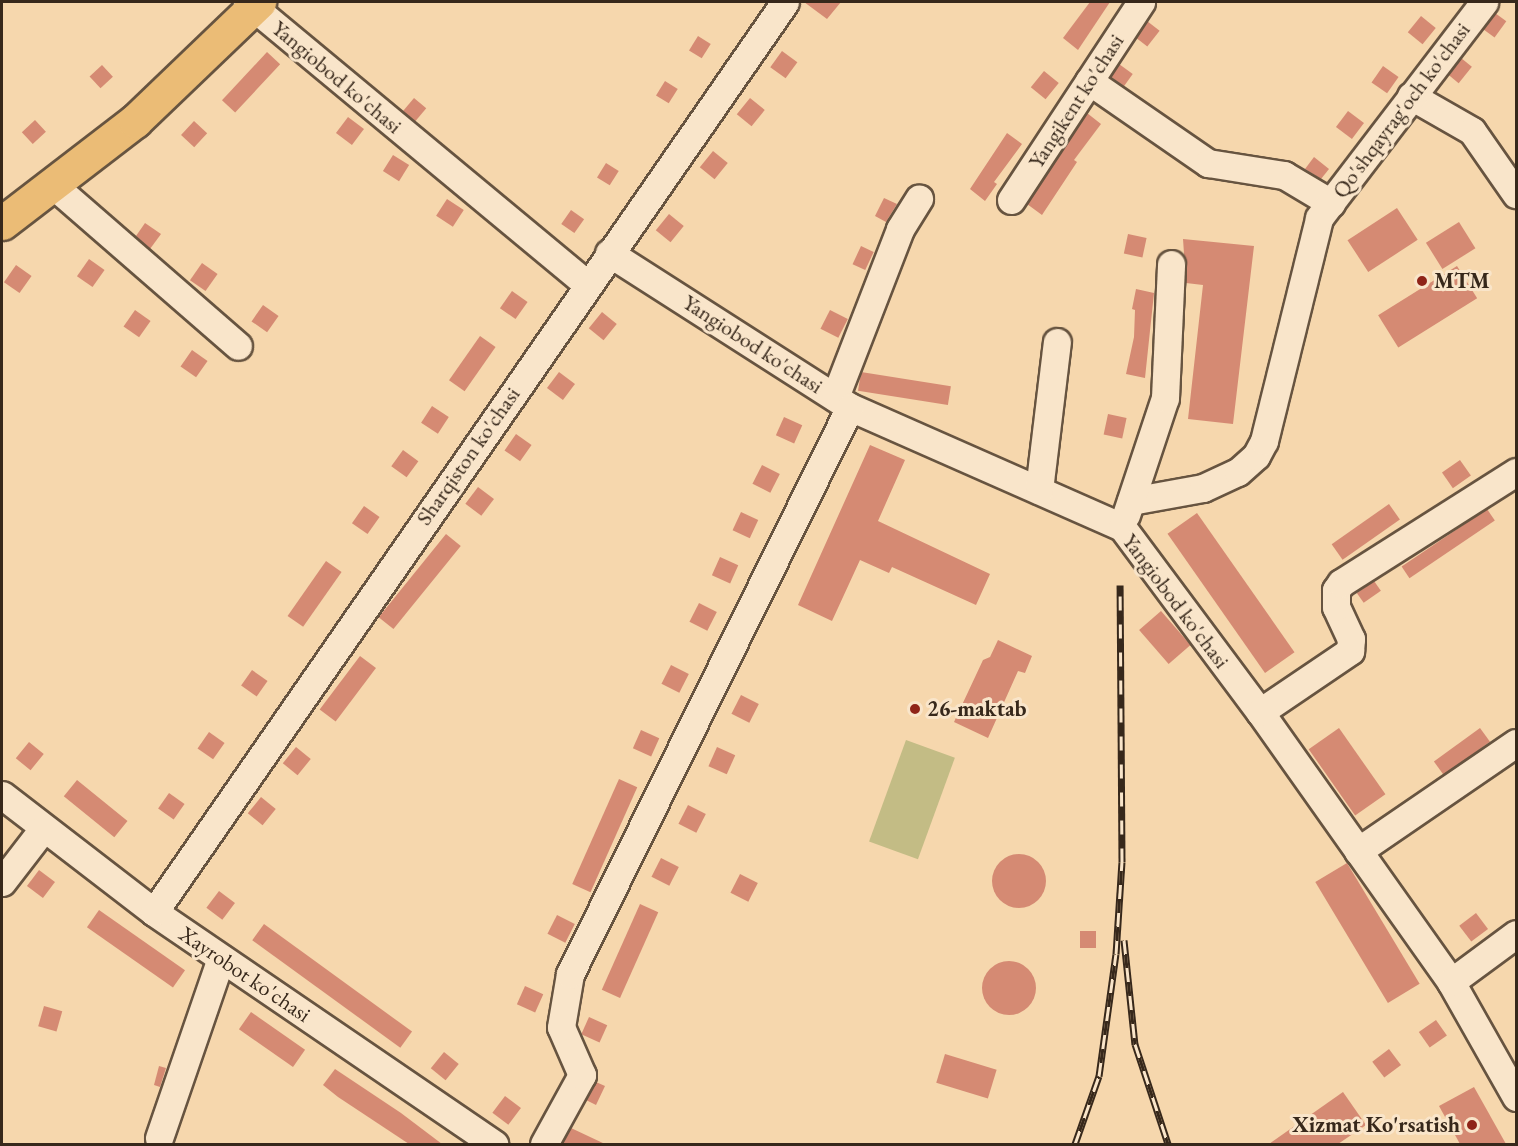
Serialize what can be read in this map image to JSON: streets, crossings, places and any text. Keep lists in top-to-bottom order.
{
  "streets": {
    "street": [
      "Yangiobod ko'chasi",
      "Yangikent ko'chasi",
      "Qo'shqayrag'och ko'chasi",
      "Sharqiston ko'chasi",
      "Xayrobot ko'chasi"
    ]
  },
  "crossings": [
    ["Yangiobod ko'chasi", "Sharqiston ko'chasi"],
    ["Sharqiston ko'chasi", "Xayrobot ko'chasi"]
  ],
  "places": ["MTM", "26-maktab", "Xizmat Ko'rsatish"]
}
